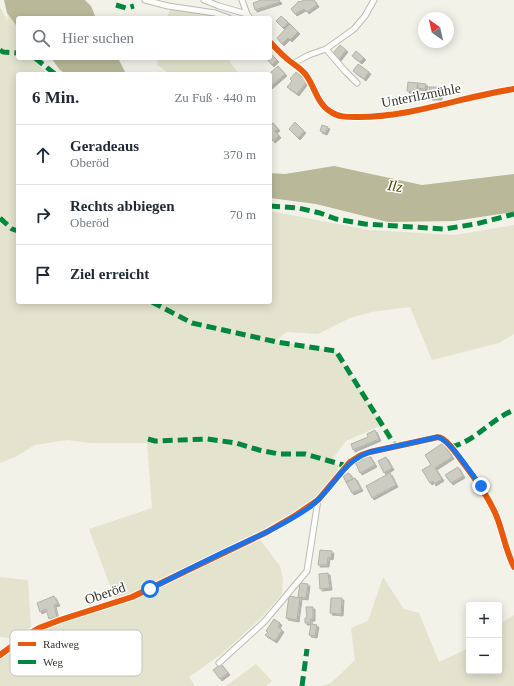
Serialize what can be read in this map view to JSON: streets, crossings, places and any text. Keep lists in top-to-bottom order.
{
  "streets": {
    "street": ["Unterilzmühle", "Oberöd"]
  },
  "water": ["Ilz"],
  "legend": ["Radweg", "Weg"],
  "north": "top left",
  "page": {
    "search": "Hier suchen",
    "heading": ["6 Min.", "Zu Fuß · 440 m"],
    "list": [
      ["Geradeaus", "Oberöd", "370 m"],
      ["Rechts abbiegen", "Oberöd", "70 m"],
      "Ziel erreicht"
    ],
    "map_buttons": ["+", "−"]
  }
}
